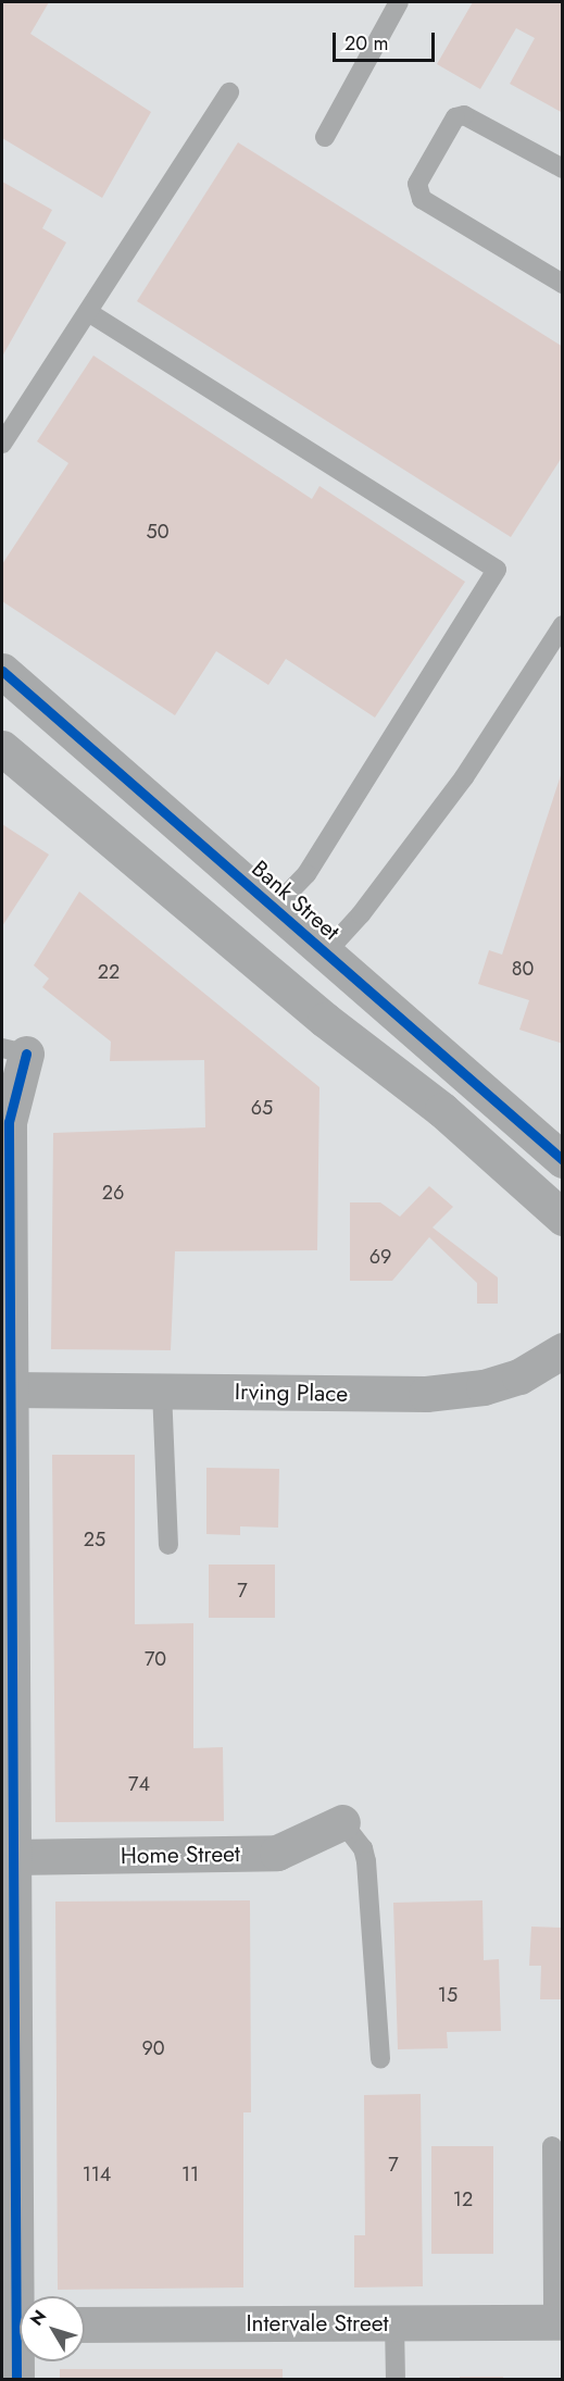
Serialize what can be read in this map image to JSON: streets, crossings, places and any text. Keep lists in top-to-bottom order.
{
  "streets": {
    "street": [
      "Bank Street",
      "Irving Place",
      "Home Street",
      "Intervale Street"
    ]
  },
  "house_numbers": [
    "50",
    "80",
    "22",
    "65",
    "26",
    "69",
    "25",
    "7",
    "70",
    "74",
    "15",
    "90",
    "7",
    "114",
    "11",
    "12"
  ],
  "scale_bar": "20 m",
  "north": "top left"
}
